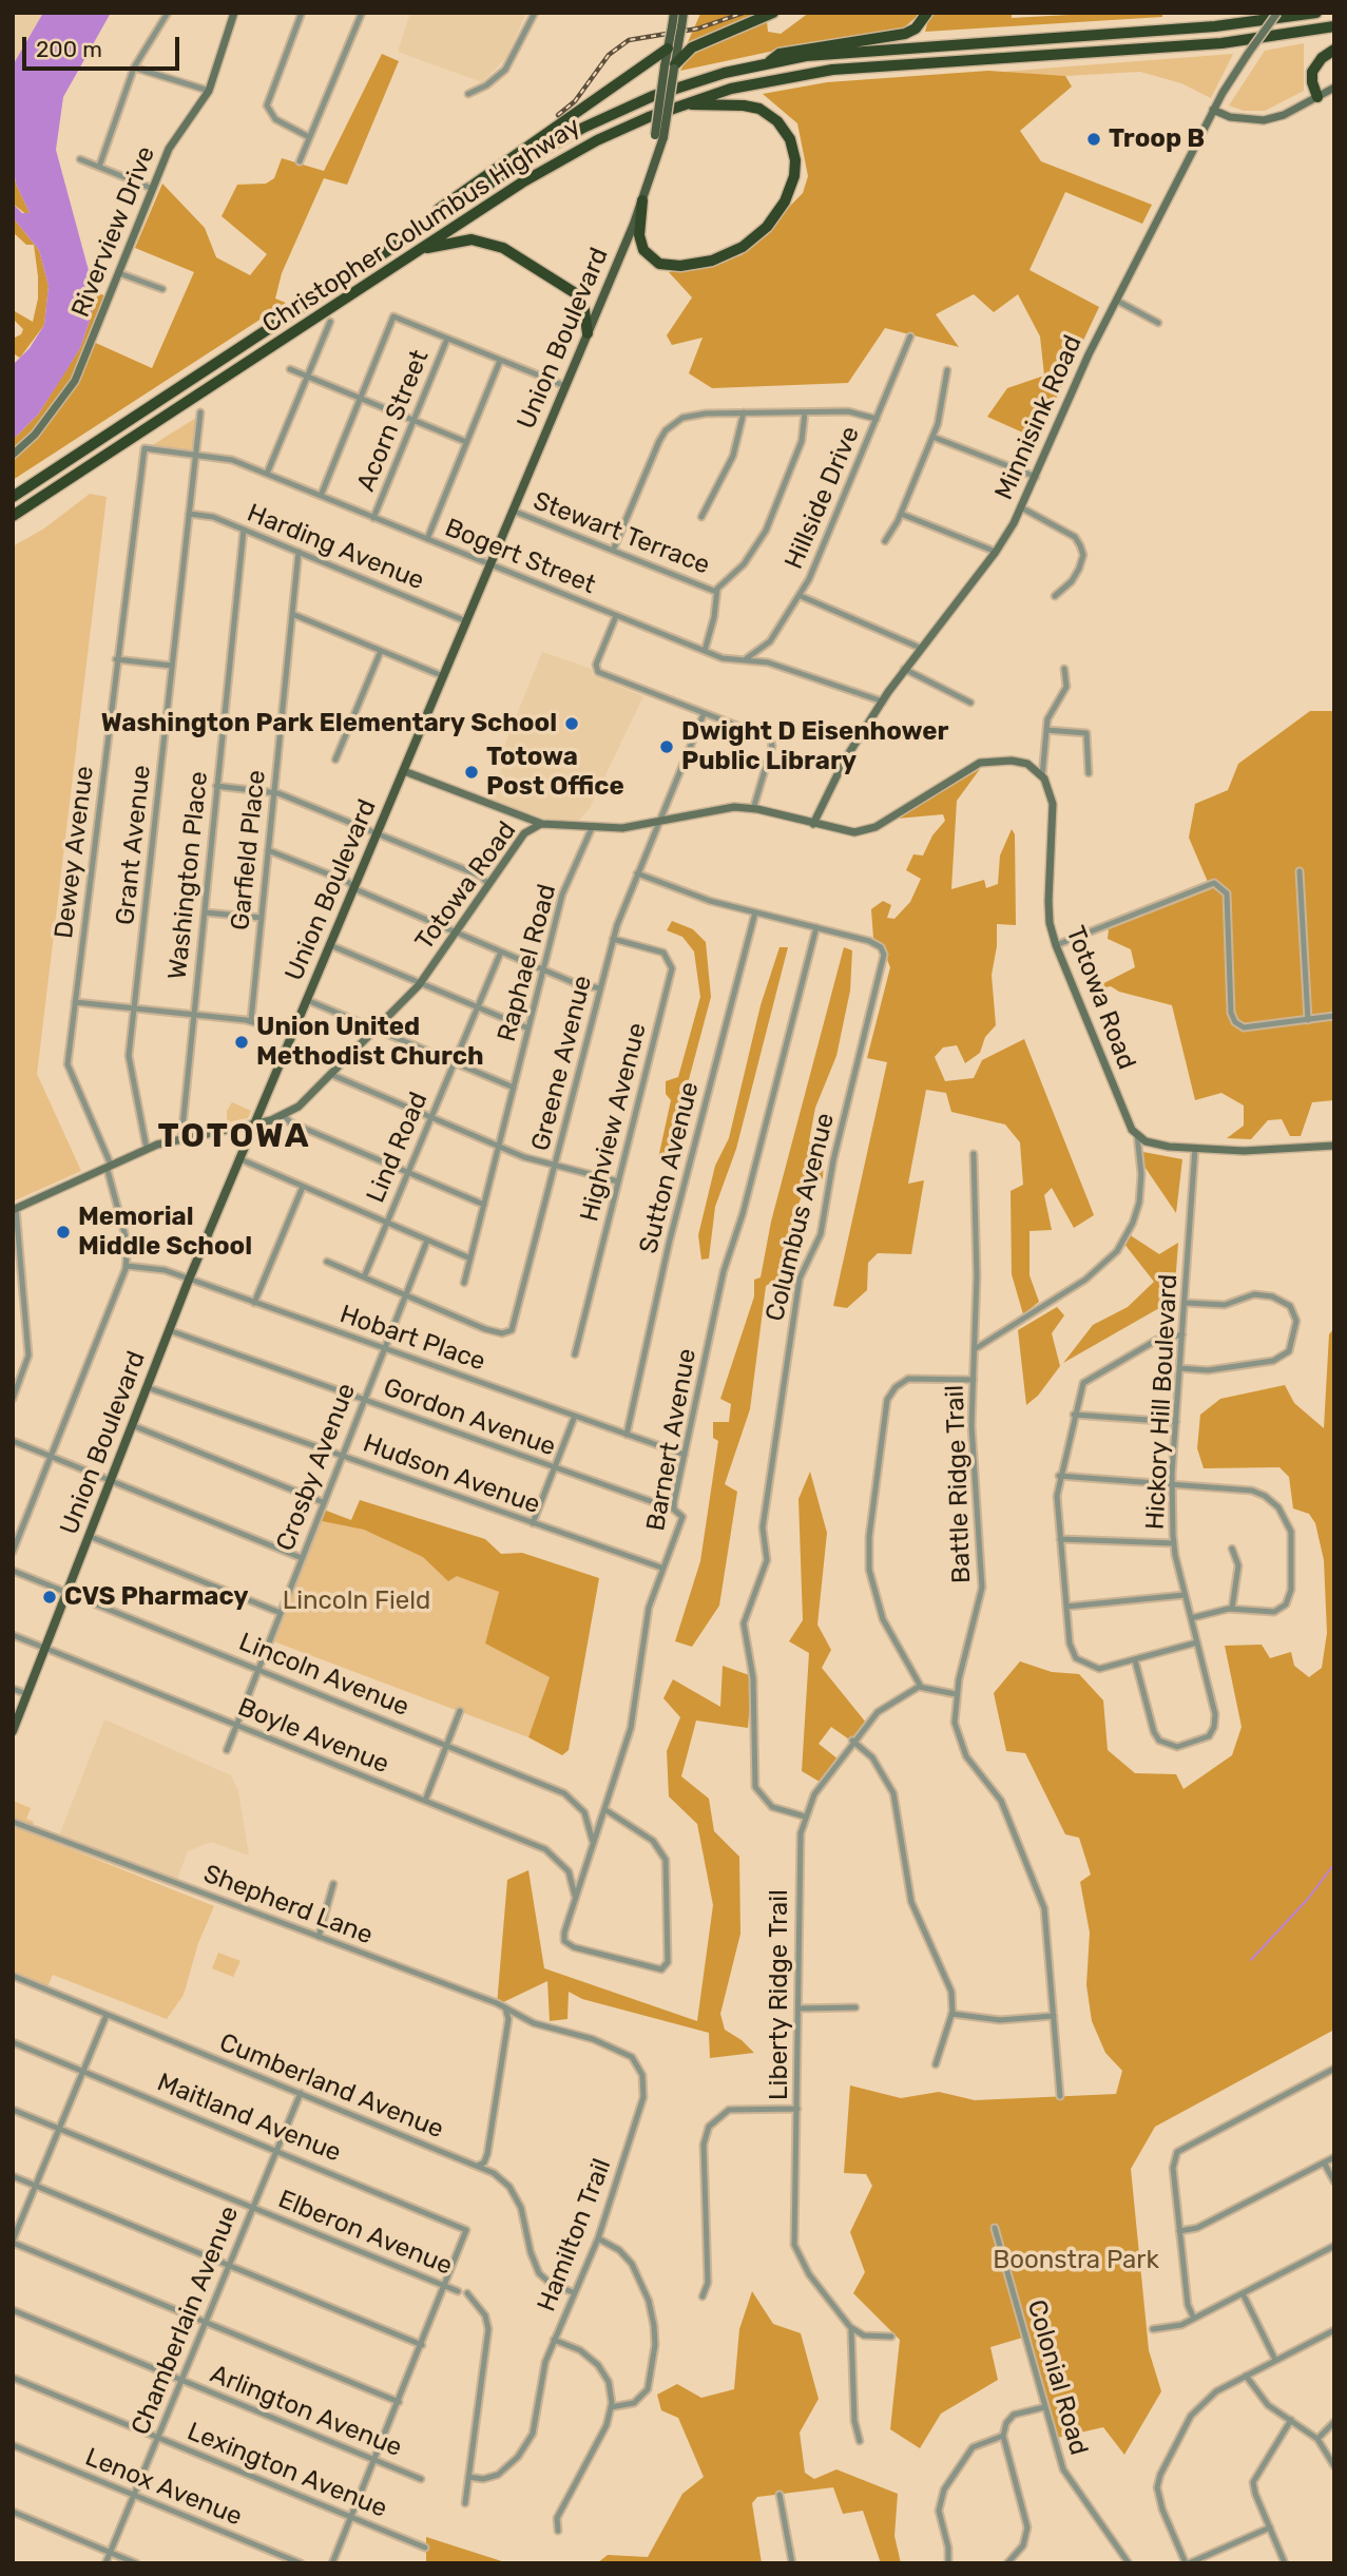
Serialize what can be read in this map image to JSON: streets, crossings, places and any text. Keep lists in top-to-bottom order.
{
  "streets": {
    "highway": ["Christopher Columbus Highway"],
    "main road": [
      "Riverview Drive",
      "Union Boulevard",
      "Minnisink Road",
      "Totowa Road"
    ],
    "street": [
      "Acorn Street",
      "Hillside Drive",
      "Stewart Terrace",
      "Harding Avenue",
      "Bogert Street",
      "Grant Avenue",
      "Garfield Place",
      "Dewey Avenue",
      "Washington Place",
      "Raphael Road",
      "Greene Avenue",
      "Highview Avenue",
      "Lind Road",
      "Sutton Avenue",
      "Columbus Avenue",
      "Hobart Place",
      "Hickory Hill Boulevard",
      "Gordon Avenue",
      "Barnert Avenue",
      "Crosby Avenue",
      "Hudson Avenue",
      "Battle Ridge Trail",
      "Lincoln Avenue",
      "Boyle Avenue",
      "Shepherd Lane",
      "Liberty Ridge Trail",
      "Cumberland Avenue",
      "Maitland Avenue",
      "Elberon Avenue",
      "Hamilton Trail",
      "Chamberlain Avenue",
      "Colonial Road",
      "Arlington Avenue",
      "Lexington Avenue",
      "Lenox Avenue"
    ]
  },
  "crossings": [
    ["Union Boulevard", "Stewart Terrace"],
    ["Union Boulevard", "Harding Avenue"],
    ["Union Boulevard", "Bogert Street"],
    ["Union Boulevard", "Totowa Road"],
    ["Union Boulevard", "Hobart Place"],
    ["Union Boulevard", "Gordon Avenue"],
    ["Union Boulevard", "Hudson Avenue"],
    ["Union Boulevard", "Lincoln Avenue"],
    ["Union Boulevard", "Boyle Avenue"],
    ["Minnisink Road", "Bogert Street"],
    ["Minnisink Road", "Totowa Road"],
    ["Acorn Street", "Bogert Street"],
    ["Hillside Drive", "Bogert Street"],
    ["Harding Avenue", "Grant Avenue"],
    ["Harding Avenue", "Garfield Place"],
    ["Harding Avenue", "Washington Place"],
    ["Bogert Street", "Grant Avenue"],
    ["Bogert Street", "Dewey Avenue"],
    ["Grant Avenue", "Totowa Road"],
    ["Dewey Avenue", "Totowa Road"],
    ["Dewey Avenue", "Hobart Place"],
    ["Washington Place", "Totowa Road"],
    ["Totowa Road", "Raphael Road"],
    ["Totowa Road", "Greene Avenue"],
    ["Greene Avenue", "Highview Avenue"],
    ["Greene Avenue", "Crosby Avenue"],
    ["Sutton Avenue", "Hobart Place"],
    ["Columbus Avenue", "Barnert Avenue"],
    ["Columbus Avenue", "Liberty Ridge Trail"],
    ["Hobart Place", "Barnert Avenue"],
    ["Hobart Place", "Crosby Avenue"],
    ["Gordon Avenue", "Barnert Avenue"],
    ["Gordon Avenue", "Crosby Avenue"],
    ["Barnert Avenue", "Hudson Avenue"],
    ["Barnert Avenue", "Lincoln Avenue"],
    ["Barnert Avenue", "Boyle Avenue"],
    ["Crosby Avenue", "Hudson Avenue"],
    ["Crosby Avenue", "Lincoln Avenue"],
    ["Crosby Avenue", "Boyle Avenue"],
    ["Shepherd Lane", "Hamilton Trail"],
    ["Cumberland Avenue", "Hamilton Trail"],
    ["Cumberland Avenue", "Chamberlain Avenue"],
    ["Maitland Avenue", "Elberon Avenue"],
    ["Maitland Avenue", "Chamberlain Avenue"],
    ["Elberon Avenue", "Chamberlain Avenue"],
    ["Chamberlain Avenue", "Arlington Avenue"],
    ["Chamberlain Avenue", "Lexington Avenue"],
    ["Chamberlain Avenue", "Lenox Avenue"]
  ],
  "districts": ["TOTOWA"],
  "parks": ["Lincoln Field", "Boonstra Park"],
  "places": [
    "Troop B",
    "Washington Park Elementary School",
    "Dwight D Eisenhower Public Library",
    "Totowa Post Office",
    "Union United Methodist Church",
    "Memorial Middle School",
    "CVS Pharmacy"
  ],
  "scale_bar": "200 m"
}
